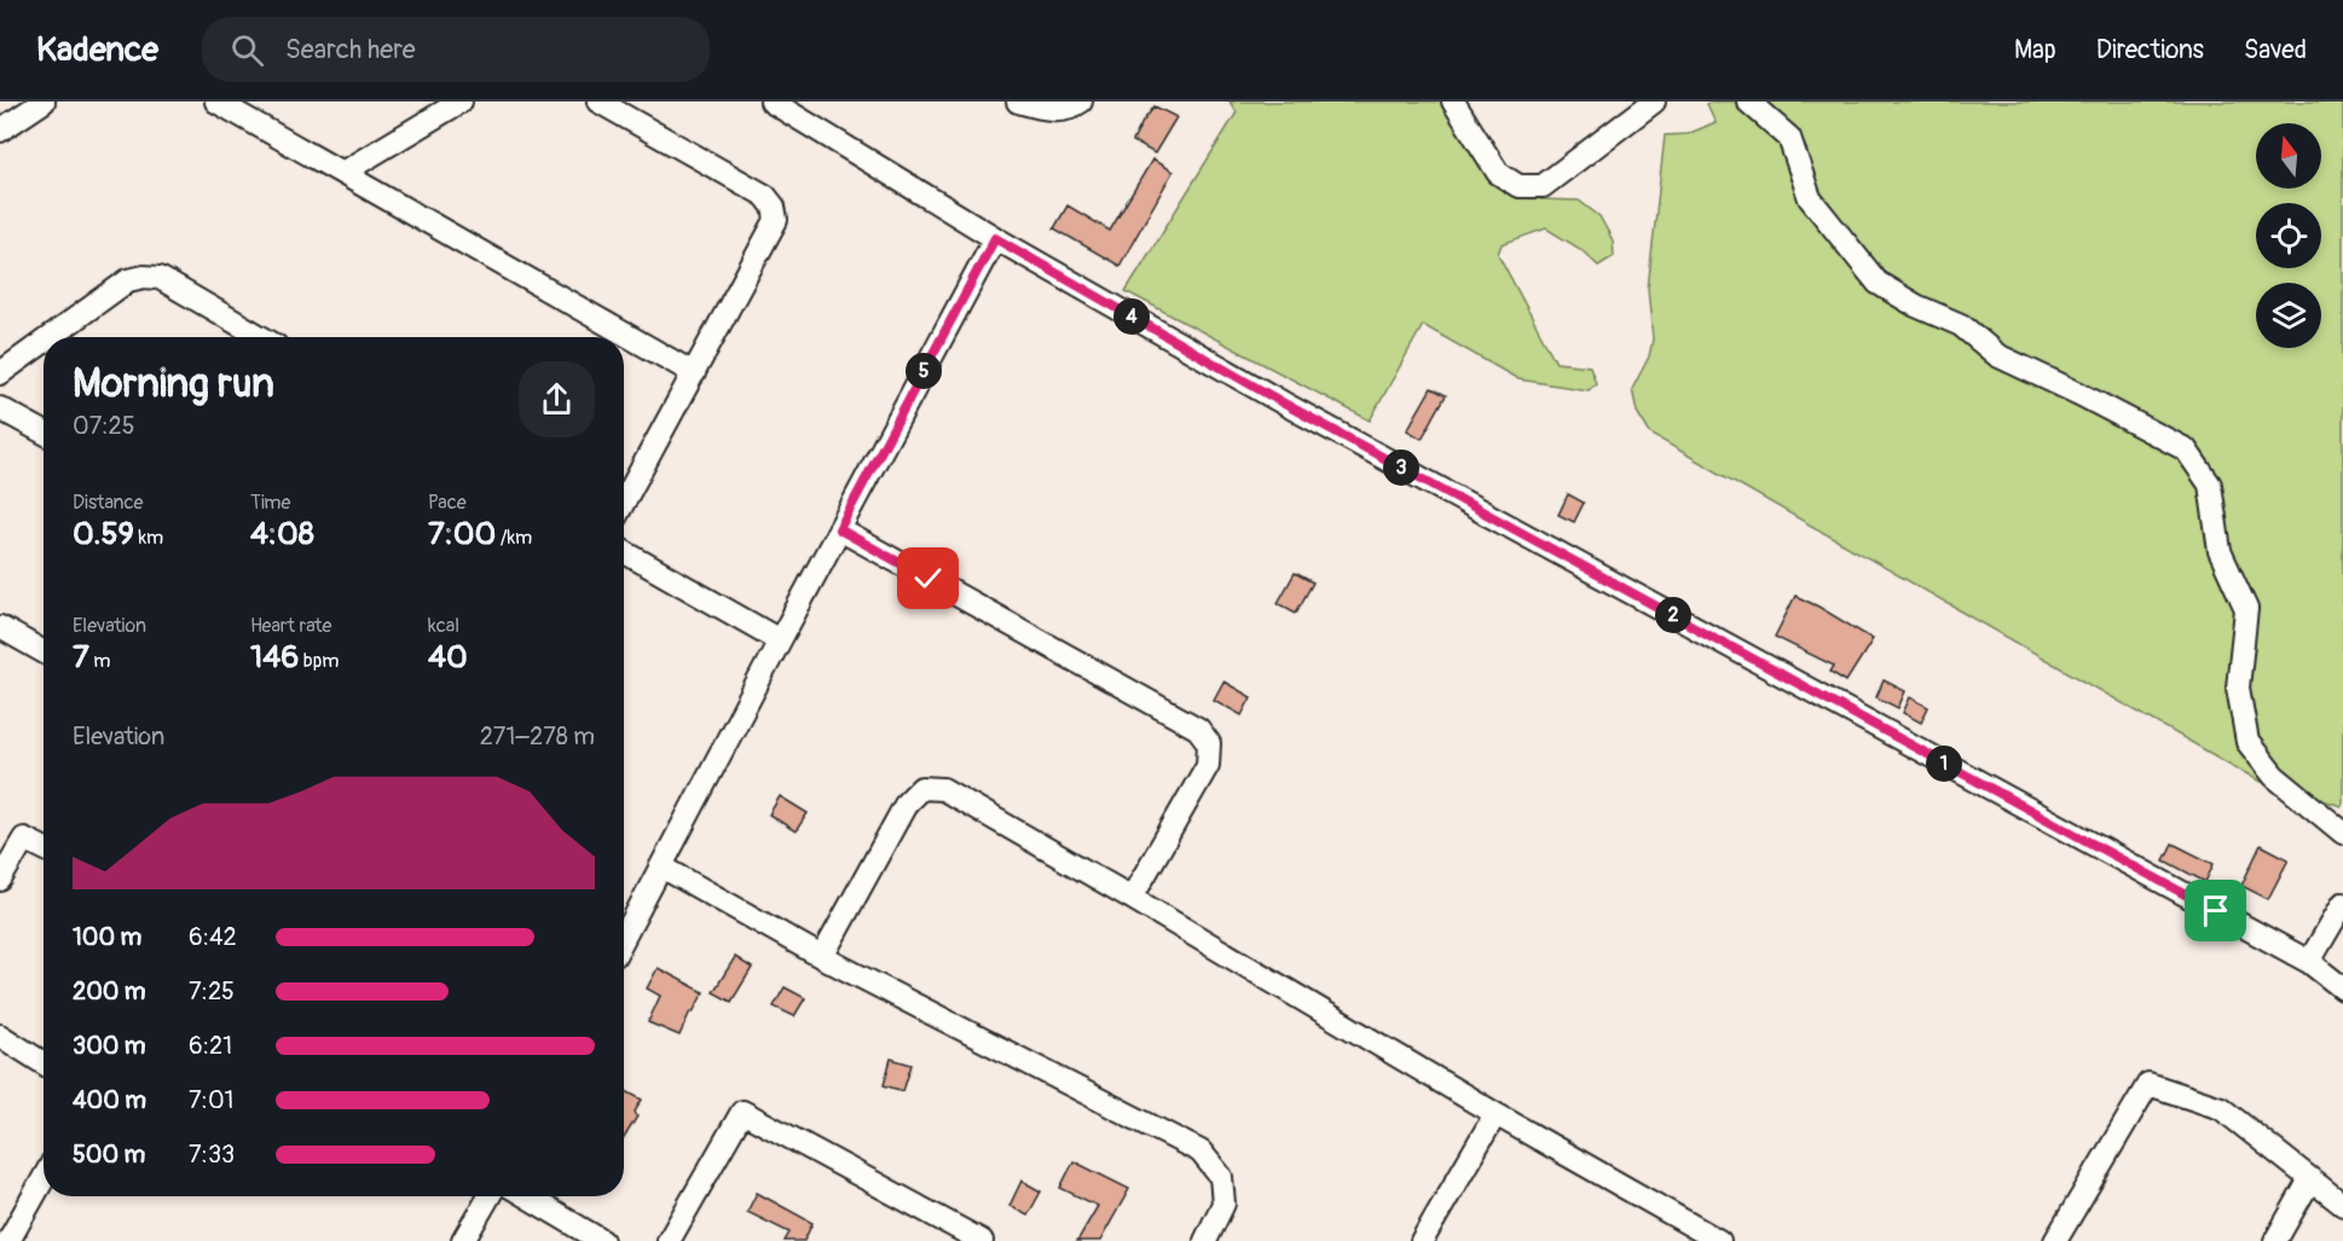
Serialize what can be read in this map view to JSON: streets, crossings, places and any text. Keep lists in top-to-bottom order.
{
  "north": "top",
  "page": {
    "header": "Kadence",
    "search": "Search here",
    "nav": ["Map", "Directions", "Saved"],
    "pins": [
      "4",
      "5",
      "3",
      "2",
      "1"
    ],
    "heading": ["Morning run", "07:25"],
    "stats": [
      ["Distance", "0.59 km"],
      ["Time", "4:08"],
      ["Pace", "7:00 /km"],
      ["Elevation", "7 m"],
      ["Heart rate", "146 bpm"],
      ["kcal", "40"]
    ],
    "chart": ["Elevation", "271–278 m"],
    "list": [
      {
        "name": "100 m",
        "note": "6:42"
      },
      {
        "name": "200 m",
        "note": "7:25"
      },
      {
        "name": "300 m",
        "note": "6:21"
      },
      {
        "name": "400 m",
        "note": "7:01"
      },
      {
        "name": "500 m",
        "note": "7:33"
      }
    ]
  }
}
